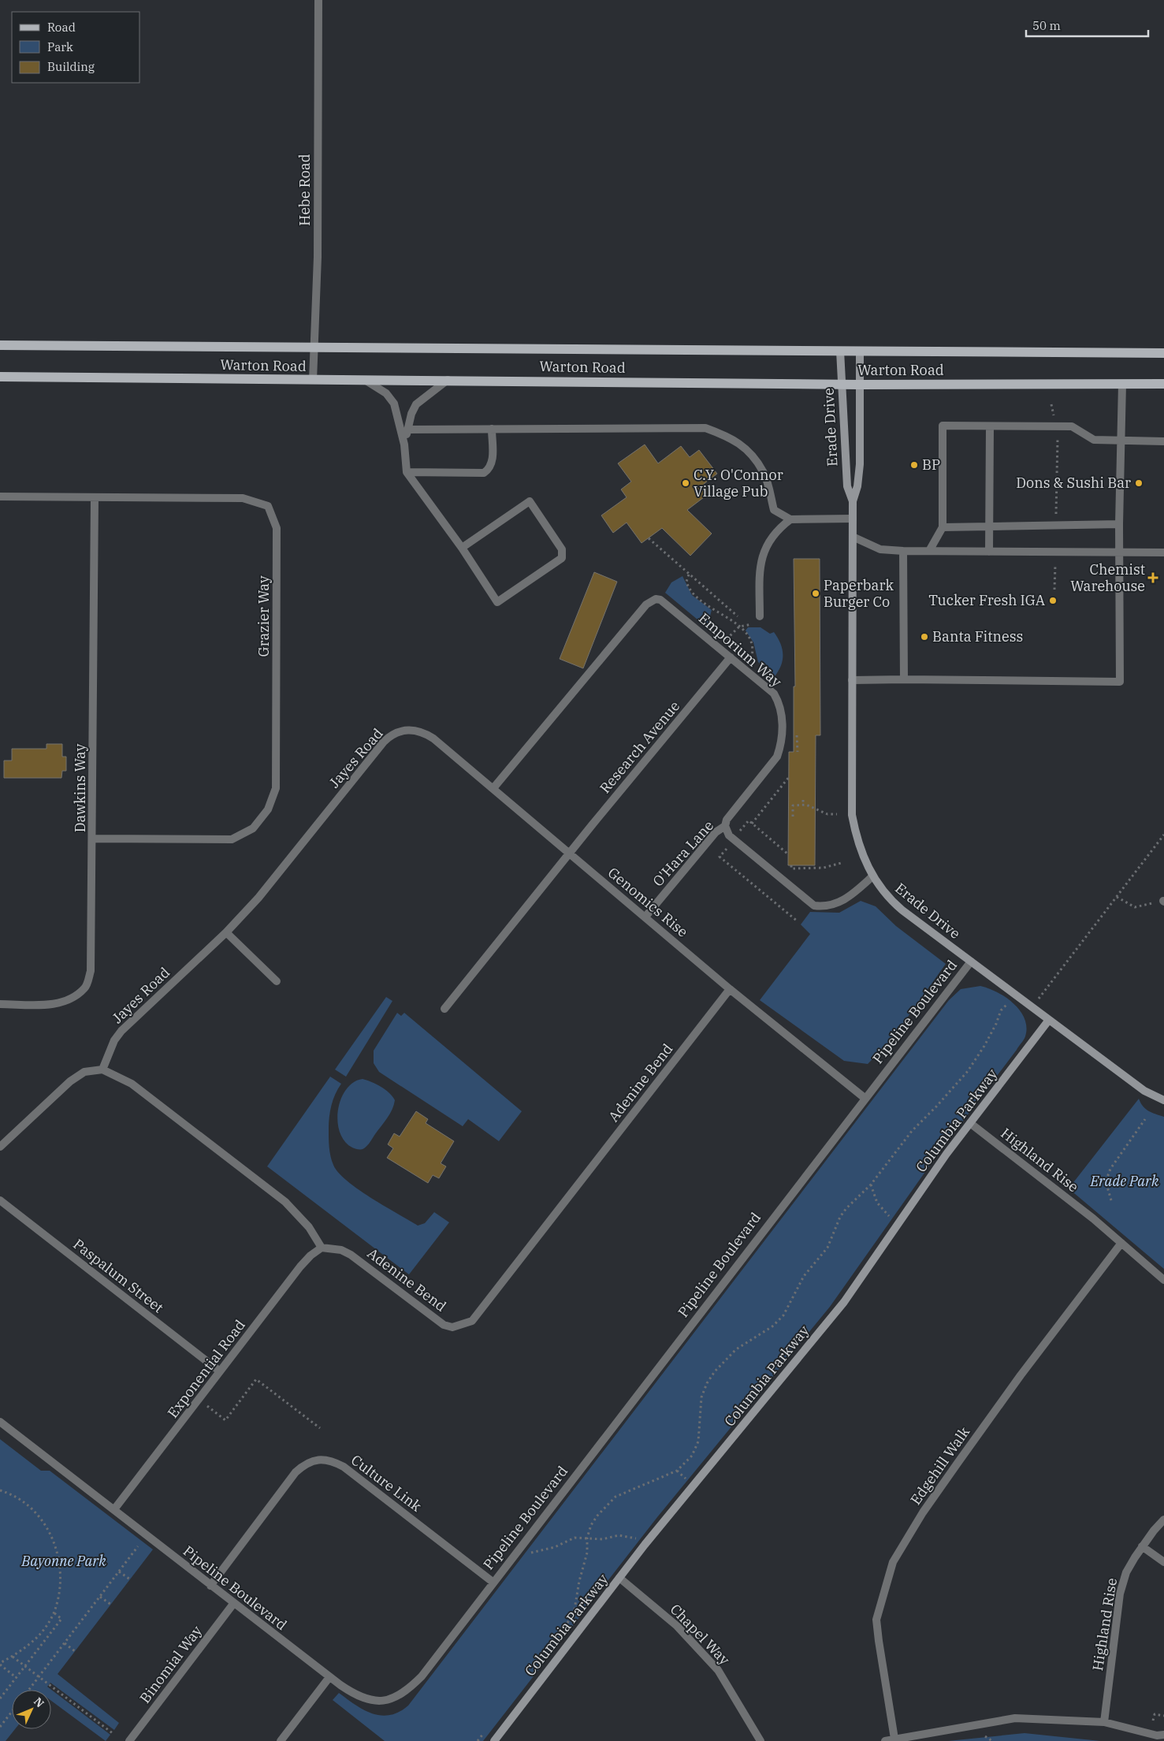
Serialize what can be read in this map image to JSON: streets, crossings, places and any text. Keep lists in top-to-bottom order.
{
  "streets": {
    "main road": ["Warton Road"],
    "street": [
      "Hebe Road",
      "Erade Drive",
      "Grazier Way",
      "Emporium Way",
      "Research Avenue",
      "Jayes Road",
      "Dawkins Way",
      "O'Hara Lane",
      "Genomics Rise",
      "Pipeline Boulevard",
      "Adenine Bend",
      "Columbia Parkway",
      "Highland Rise",
      "Paspalum Street",
      "Exponential Road",
      "Edgehill Walk",
      "Culture Link",
      "Chapel Way",
      "Binomial Way"
    ]
  },
  "crossings": [
    ["Hebe Road", "Warton Road"],
    ["Warton Road", "Erade Drive"],
    ["Erade Drive", "Pipeline Boulevard"],
    ["Erade Drive", "Columbia Parkway"],
    ["Grazier Way", "Dawkins Way"],
    ["Emporium Way", "Research Avenue"],
    ["Emporium Way", "Jayes Road"],
    ["Emporium Way", "O'Hara Lane"],
    ["Research Avenue", "Jayes Road"],
    ["Research Avenue", "Genomics Rise"],
    ["Jayes Road", "Genomics Rise"],
    ["O'Hara Lane", "Genomics Rise"],
    ["Genomics Rise", "Pipeline Boulevard"],
    ["Genomics Rise", "Adenine Bend"],
    ["Pipeline Boulevard", "Exponential Road"],
    ["Pipeline Boulevard", "Culture Link"],
    ["Pipeline Boulevard", "Binomial Way"],
    ["Adenine Bend", "Exponential Road"],
    ["Columbia Parkway", "Highland Rise"],
    ["Columbia Parkway", "Chapel Way"],
    ["Highland Rise", "Edgehill Walk"],
    ["Paspalum Street", "Exponential Road"]
  ],
  "parks": ["Erade Park", "Bayonne Park"],
  "places": {
    "other": [
      "BP",
      "C.Y. O'Connor Village Pub",
      "Dons & Sushi Bar",
      "Paperbark Burger Co",
      "Tucker Fresh IGA",
      "Banta Fitness"
    ],
    "health": ["Chemist Warehouse"]
  },
  "legend": ["Road", "Park", "Building"],
  "scale_bar": "50 m",
  "north": "top right"
}
